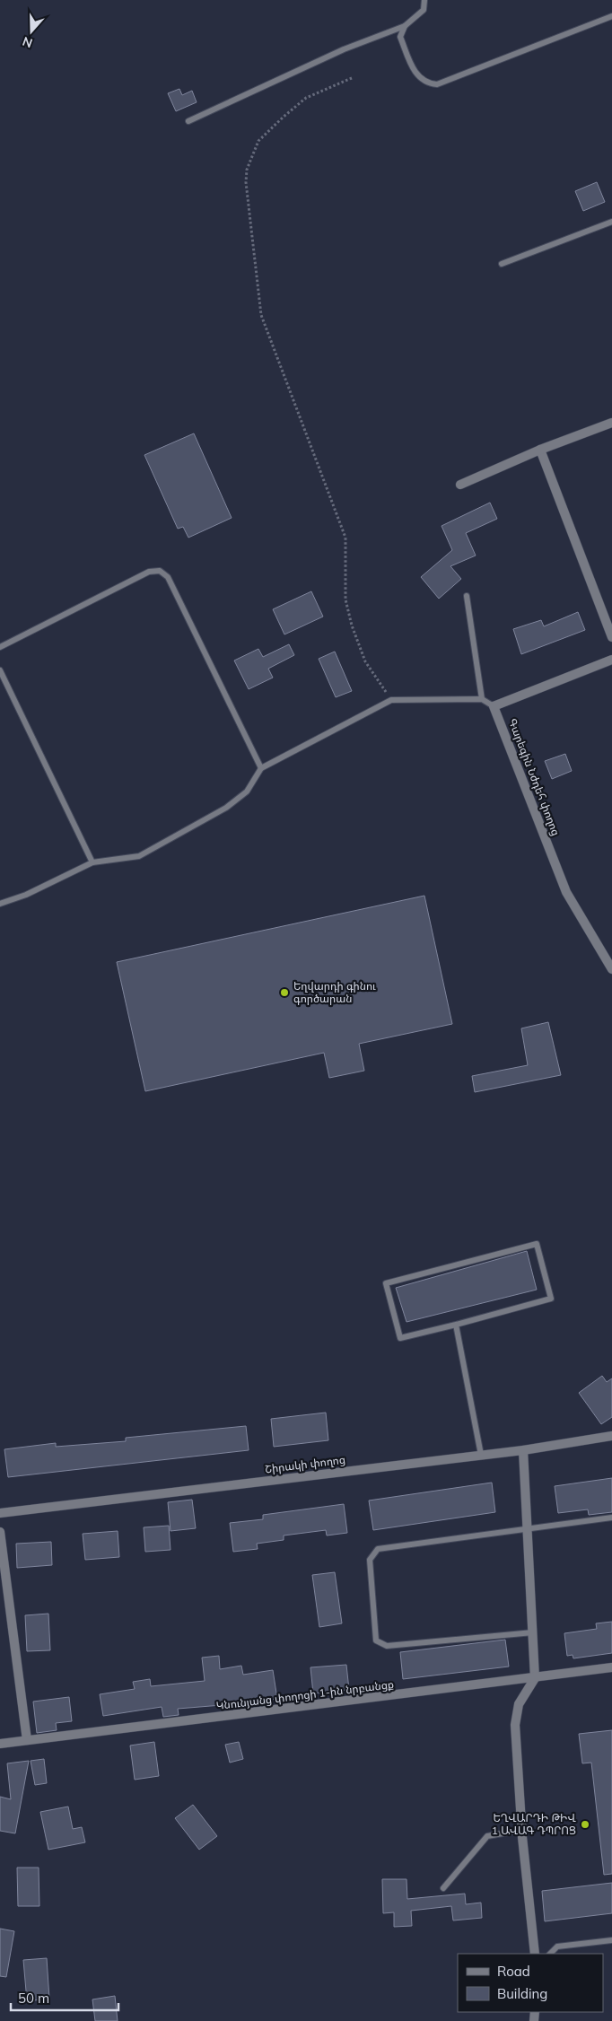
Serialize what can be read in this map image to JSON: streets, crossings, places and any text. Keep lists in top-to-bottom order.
{
  "streets": {
    "street": ["Գարեգին Նժդեհ փողոց", "Շիրակի փողոց", "Կնունյանց փողոցի 1-ին նրբանցք"]
  },
  "places": ["Եղվարդի գինու գործարան", "ԵՂՎԱՐԴԻ ԹԻՎ 1 ԱՎԱԳ ԴՊՐՈՑ"],
  "legend": ["Road", "Building"],
  "scale_bar": "50 m",
  "north": "bottom"
}
